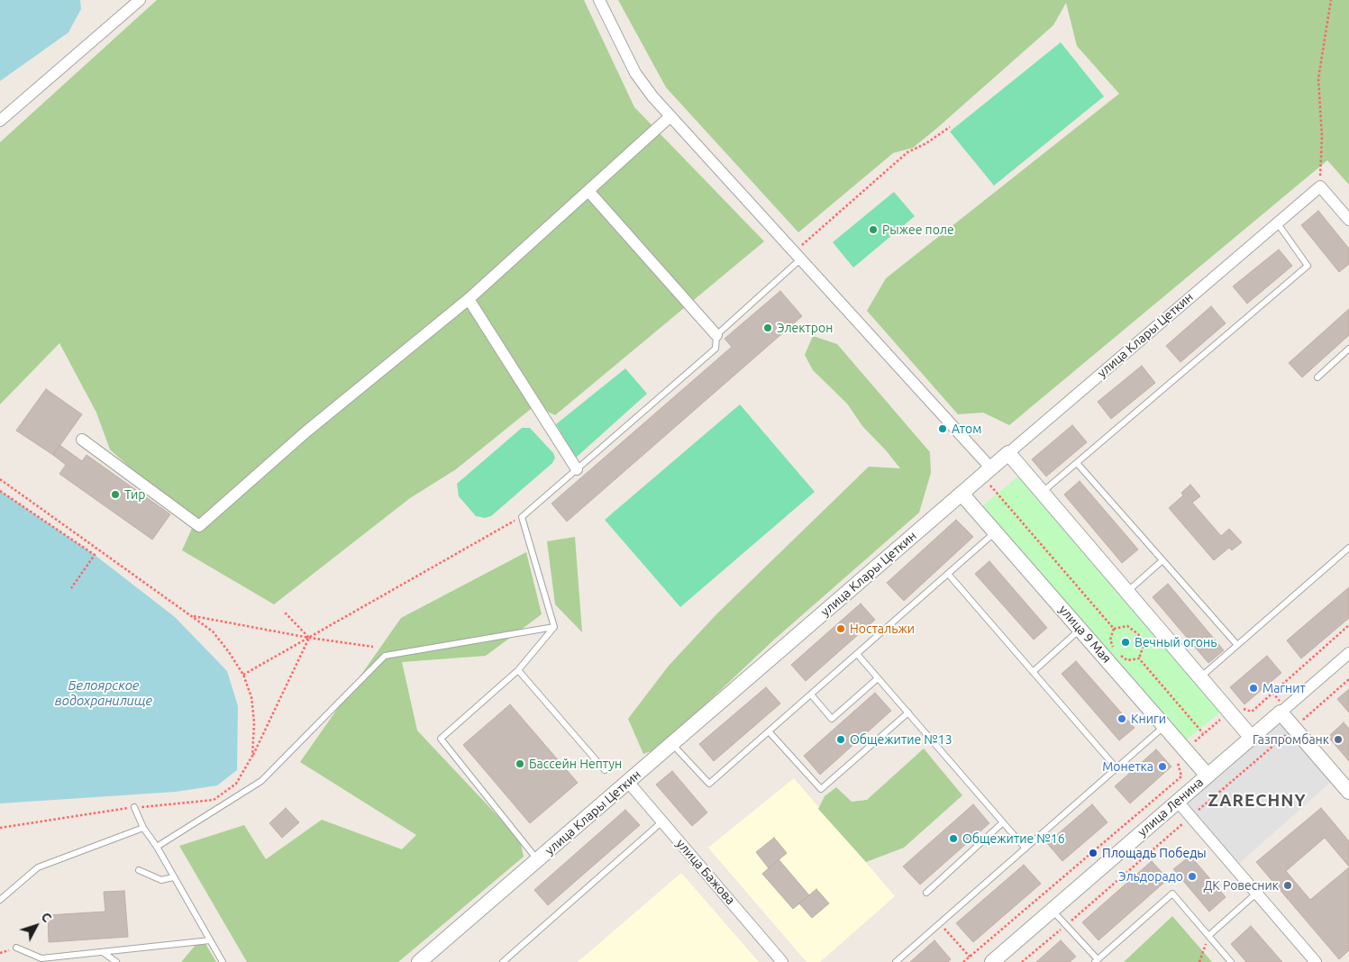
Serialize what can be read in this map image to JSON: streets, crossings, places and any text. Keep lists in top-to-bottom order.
{
  "streets": {
    "street": [
      "улица Клары Цеткин",
      "улица 9 Мая",
      "улица Ленина",
      "улица Бажова"
    ]
  },
  "crossings": [
    ["улица Клары Цеткин", "улица 9 Мая"],
    ["улица Клары Цеткин", "улица Бажова"],
    ["улица 9 Мая", "улица Ленина"]
  ],
  "districts": ["ZARECHNY"],
  "water": ["Белоярское водохранилище"],
  "places": [
    "Рыжее поле",
    "Электрон",
    "Атом",
    "Тир",
    "Ностальжи",
    "Вечный огонь",
    "Магнит",
    "Книги",
    "Общежитие №13",
    "Газпромбанк",
    "Бассейн Нептун",
    "Монетка",
    "Общежитие №16",
    "Площадь Победы",
    "Эльдорадо",
    "ДК Ровесник"
  ],
  "north": "top right"
}
